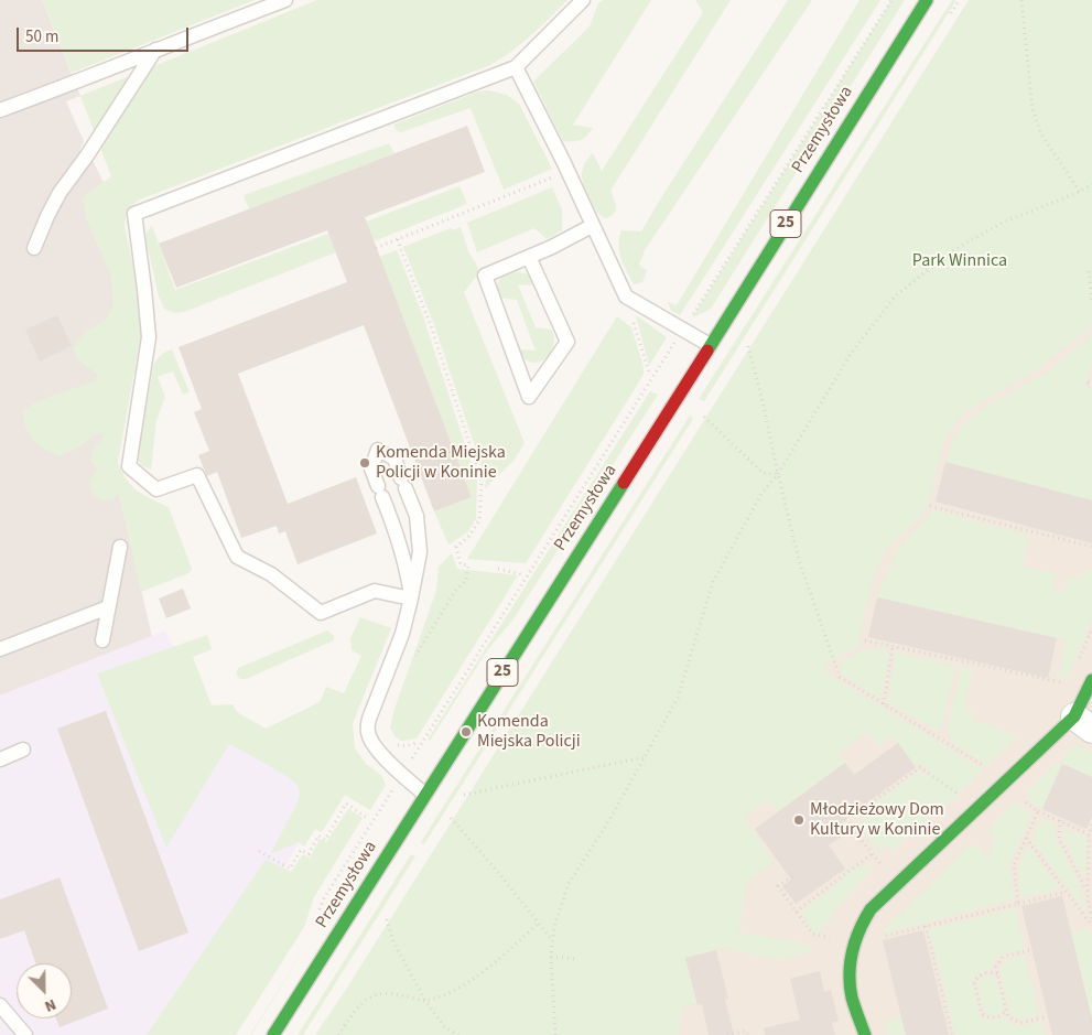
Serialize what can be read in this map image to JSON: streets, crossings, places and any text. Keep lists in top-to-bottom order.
{
  "streets": {
    "main road": ["Przemysłowa", "25"]
  },
  "parks": ["Park Winnica"],
  "places": ["Komenda Miejska Policji w Koninie", "Komenda Miejska Policji", "Młodzieżowy Dom Kultury w Koninie"],
  "scale_bar": "50 m",
  "north": "bottom right"
}
